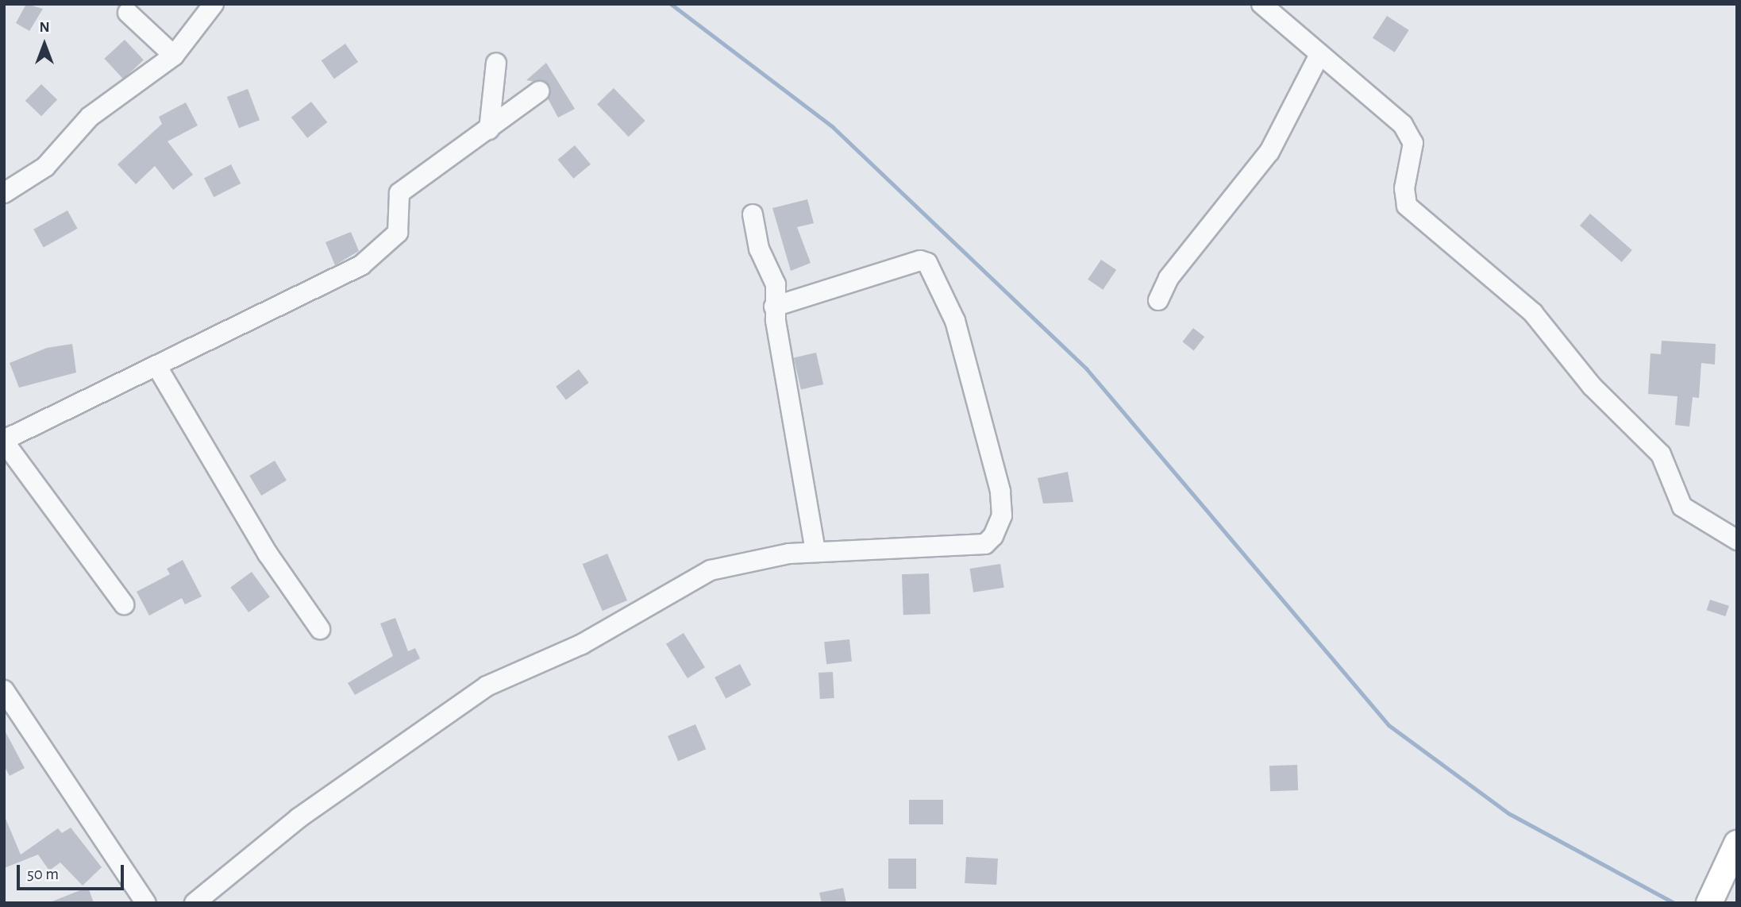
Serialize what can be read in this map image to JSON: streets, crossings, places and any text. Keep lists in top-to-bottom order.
{
  "scale_bar": "50 m",
  "north": "top"
}
